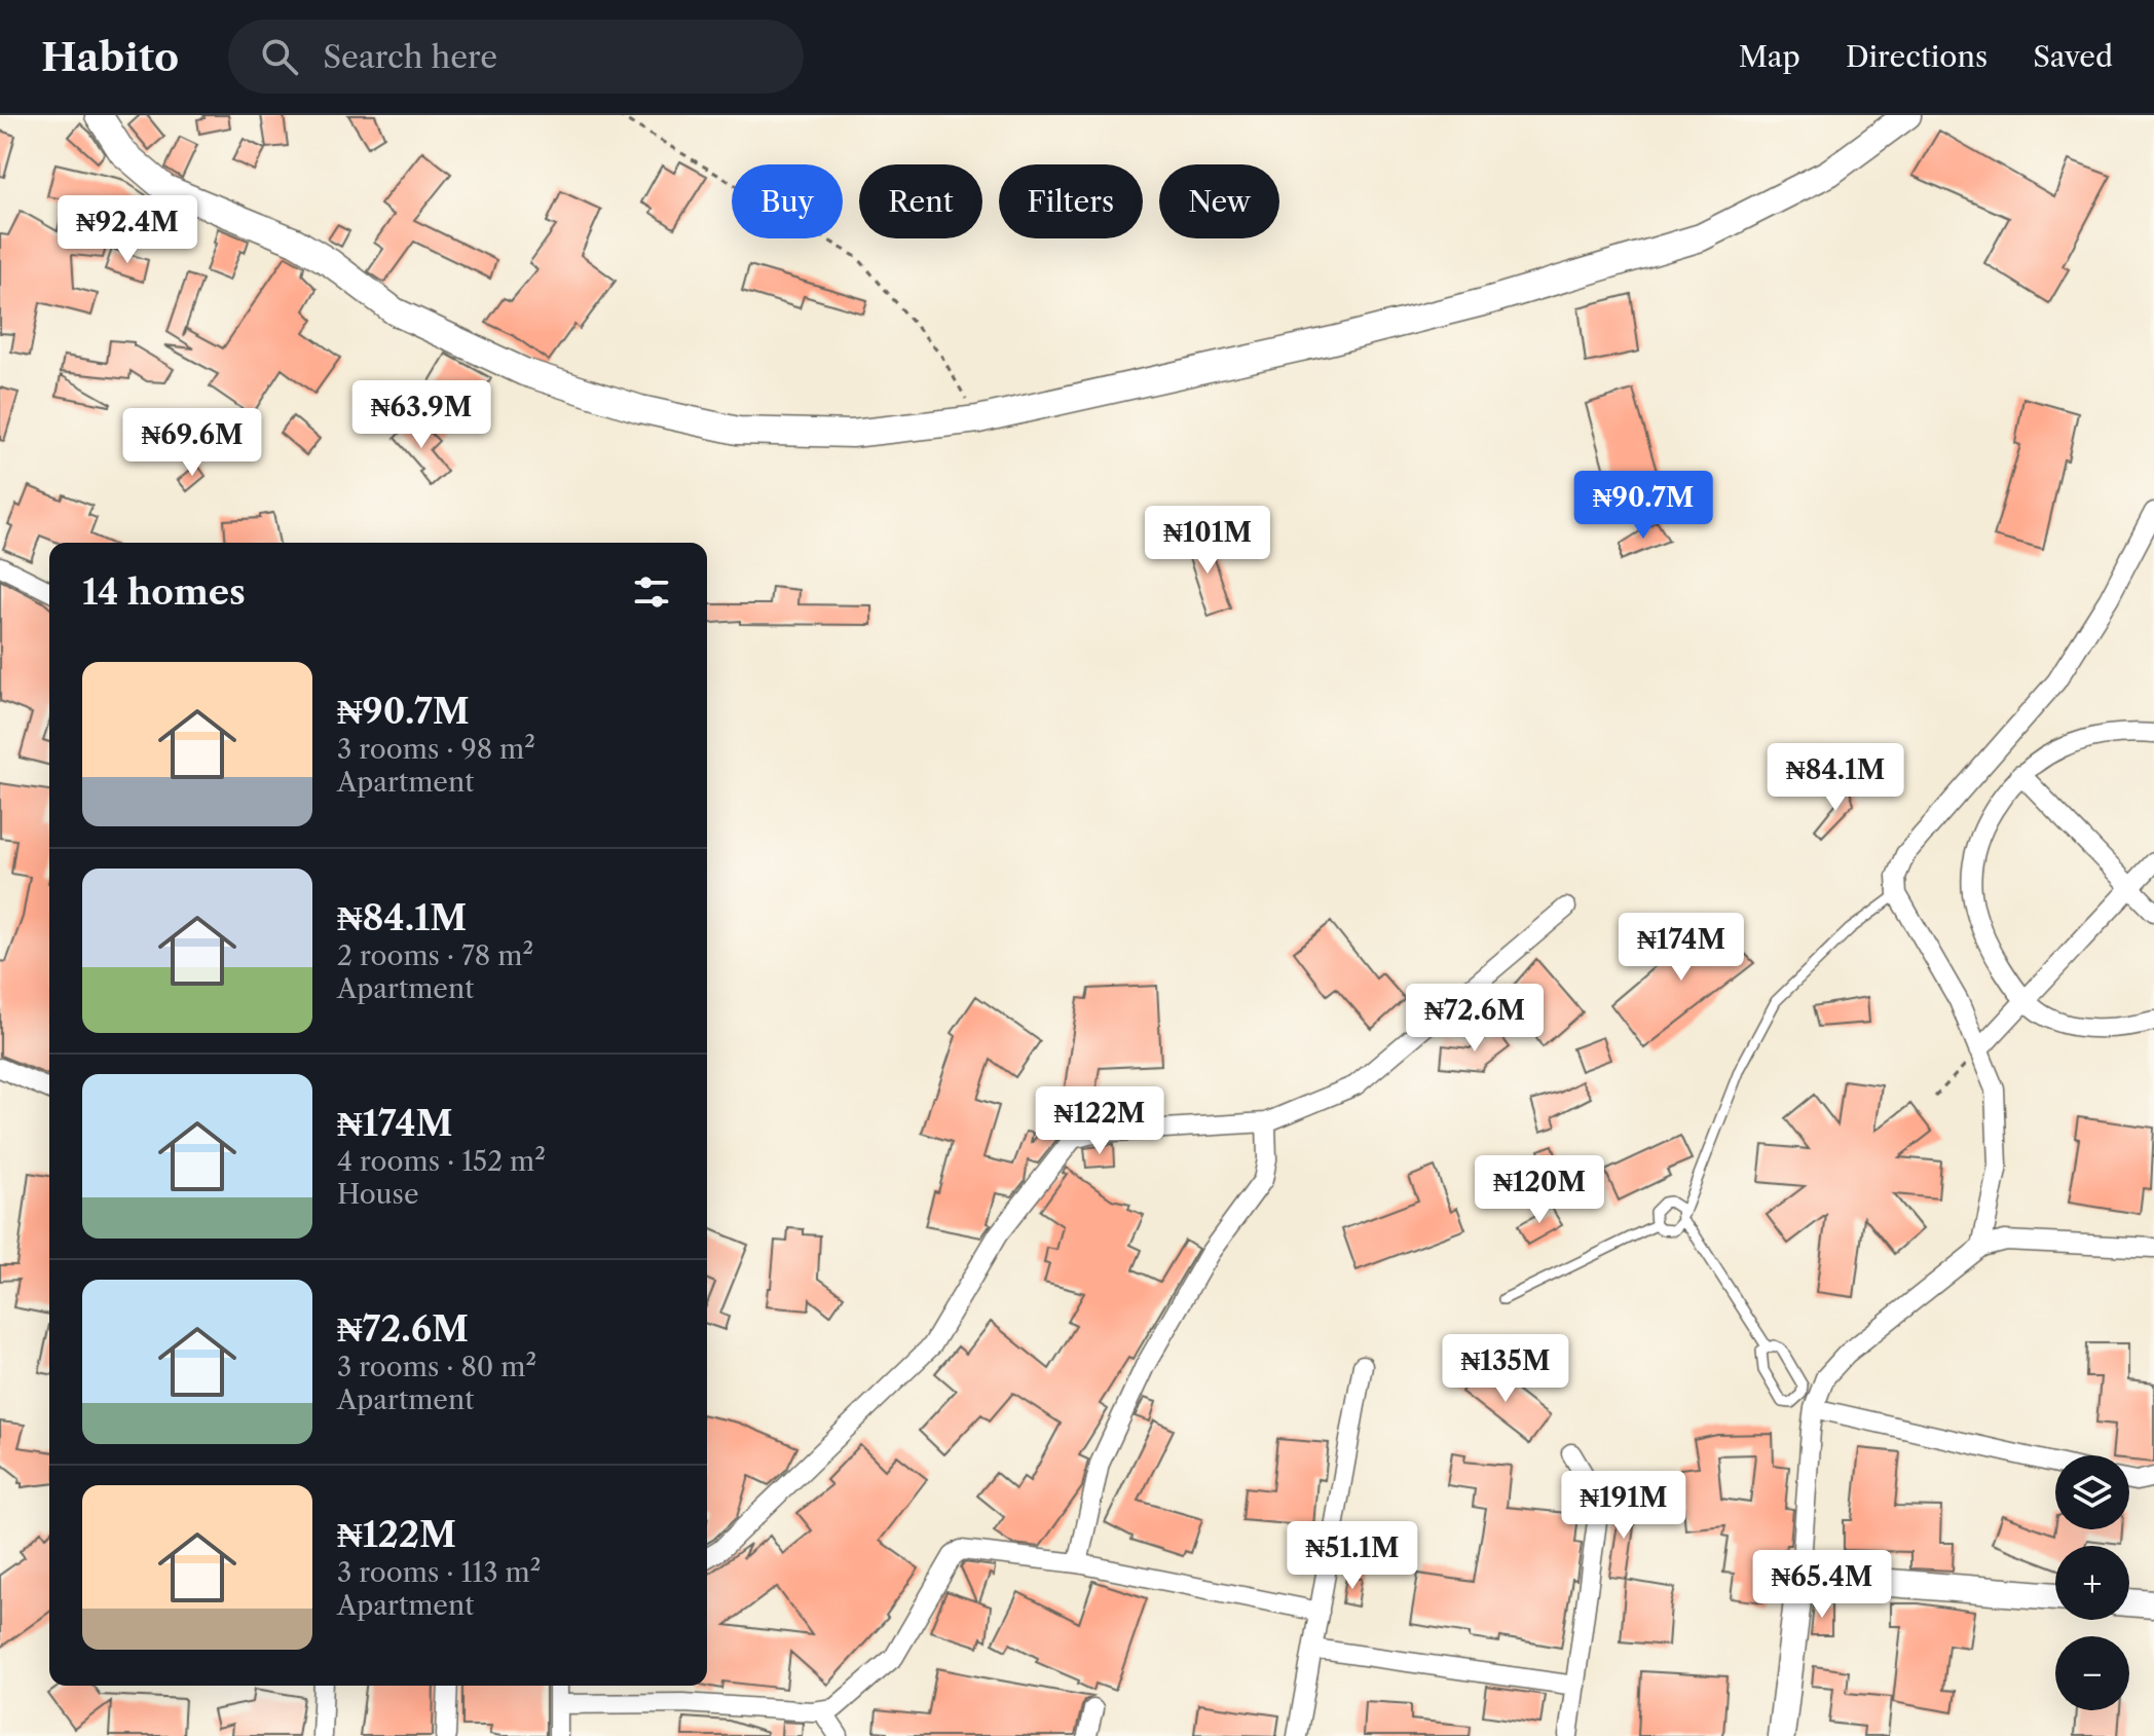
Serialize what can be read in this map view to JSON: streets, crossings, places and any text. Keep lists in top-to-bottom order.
{
  "page": {
    "header": "Habito",
    "search": "Search here",
    "nav": ["Map", "Directions", "Saved"],
    "chip": [
      "Buy",
      "Rent",
      "Filters",
      "New"
    ],
    "price": [
      "₦92.4M",
      "₦63.9M",
      "₦69.6M",
      "₦90.7M",
      "₦101M",
      "₦84.1M",
      "₦174M",
      "₦72.6M",
      "₦122M",
      "₦120M",
      "₦135M",
      "₦191M",
      "₦51.1M",
      "₦65.4M"
    ],
    "heading": "14 homes",
    "list": [
      {
        "name": "₦90.7M",
        "note": "3 rooms · 98 m² · Apartment"
      },
      {
        "name": "₦84.1M",
        "note": "2 rooms · 78 m² · Apartment"
      },
      {
        "name": "₦174M",
        "note": "4 rooms · 152 m² · House"
      },
      {
        "name": "₦72.6M",
        "note": "3 rooms · 80 m² · Apartment"
      },
      {
        "name": "₦122M",
        "note": "3 rooms · 113 m² · Apartment"
      }
    ],
    "map_buttons": ["+", "−"]
  }
}
